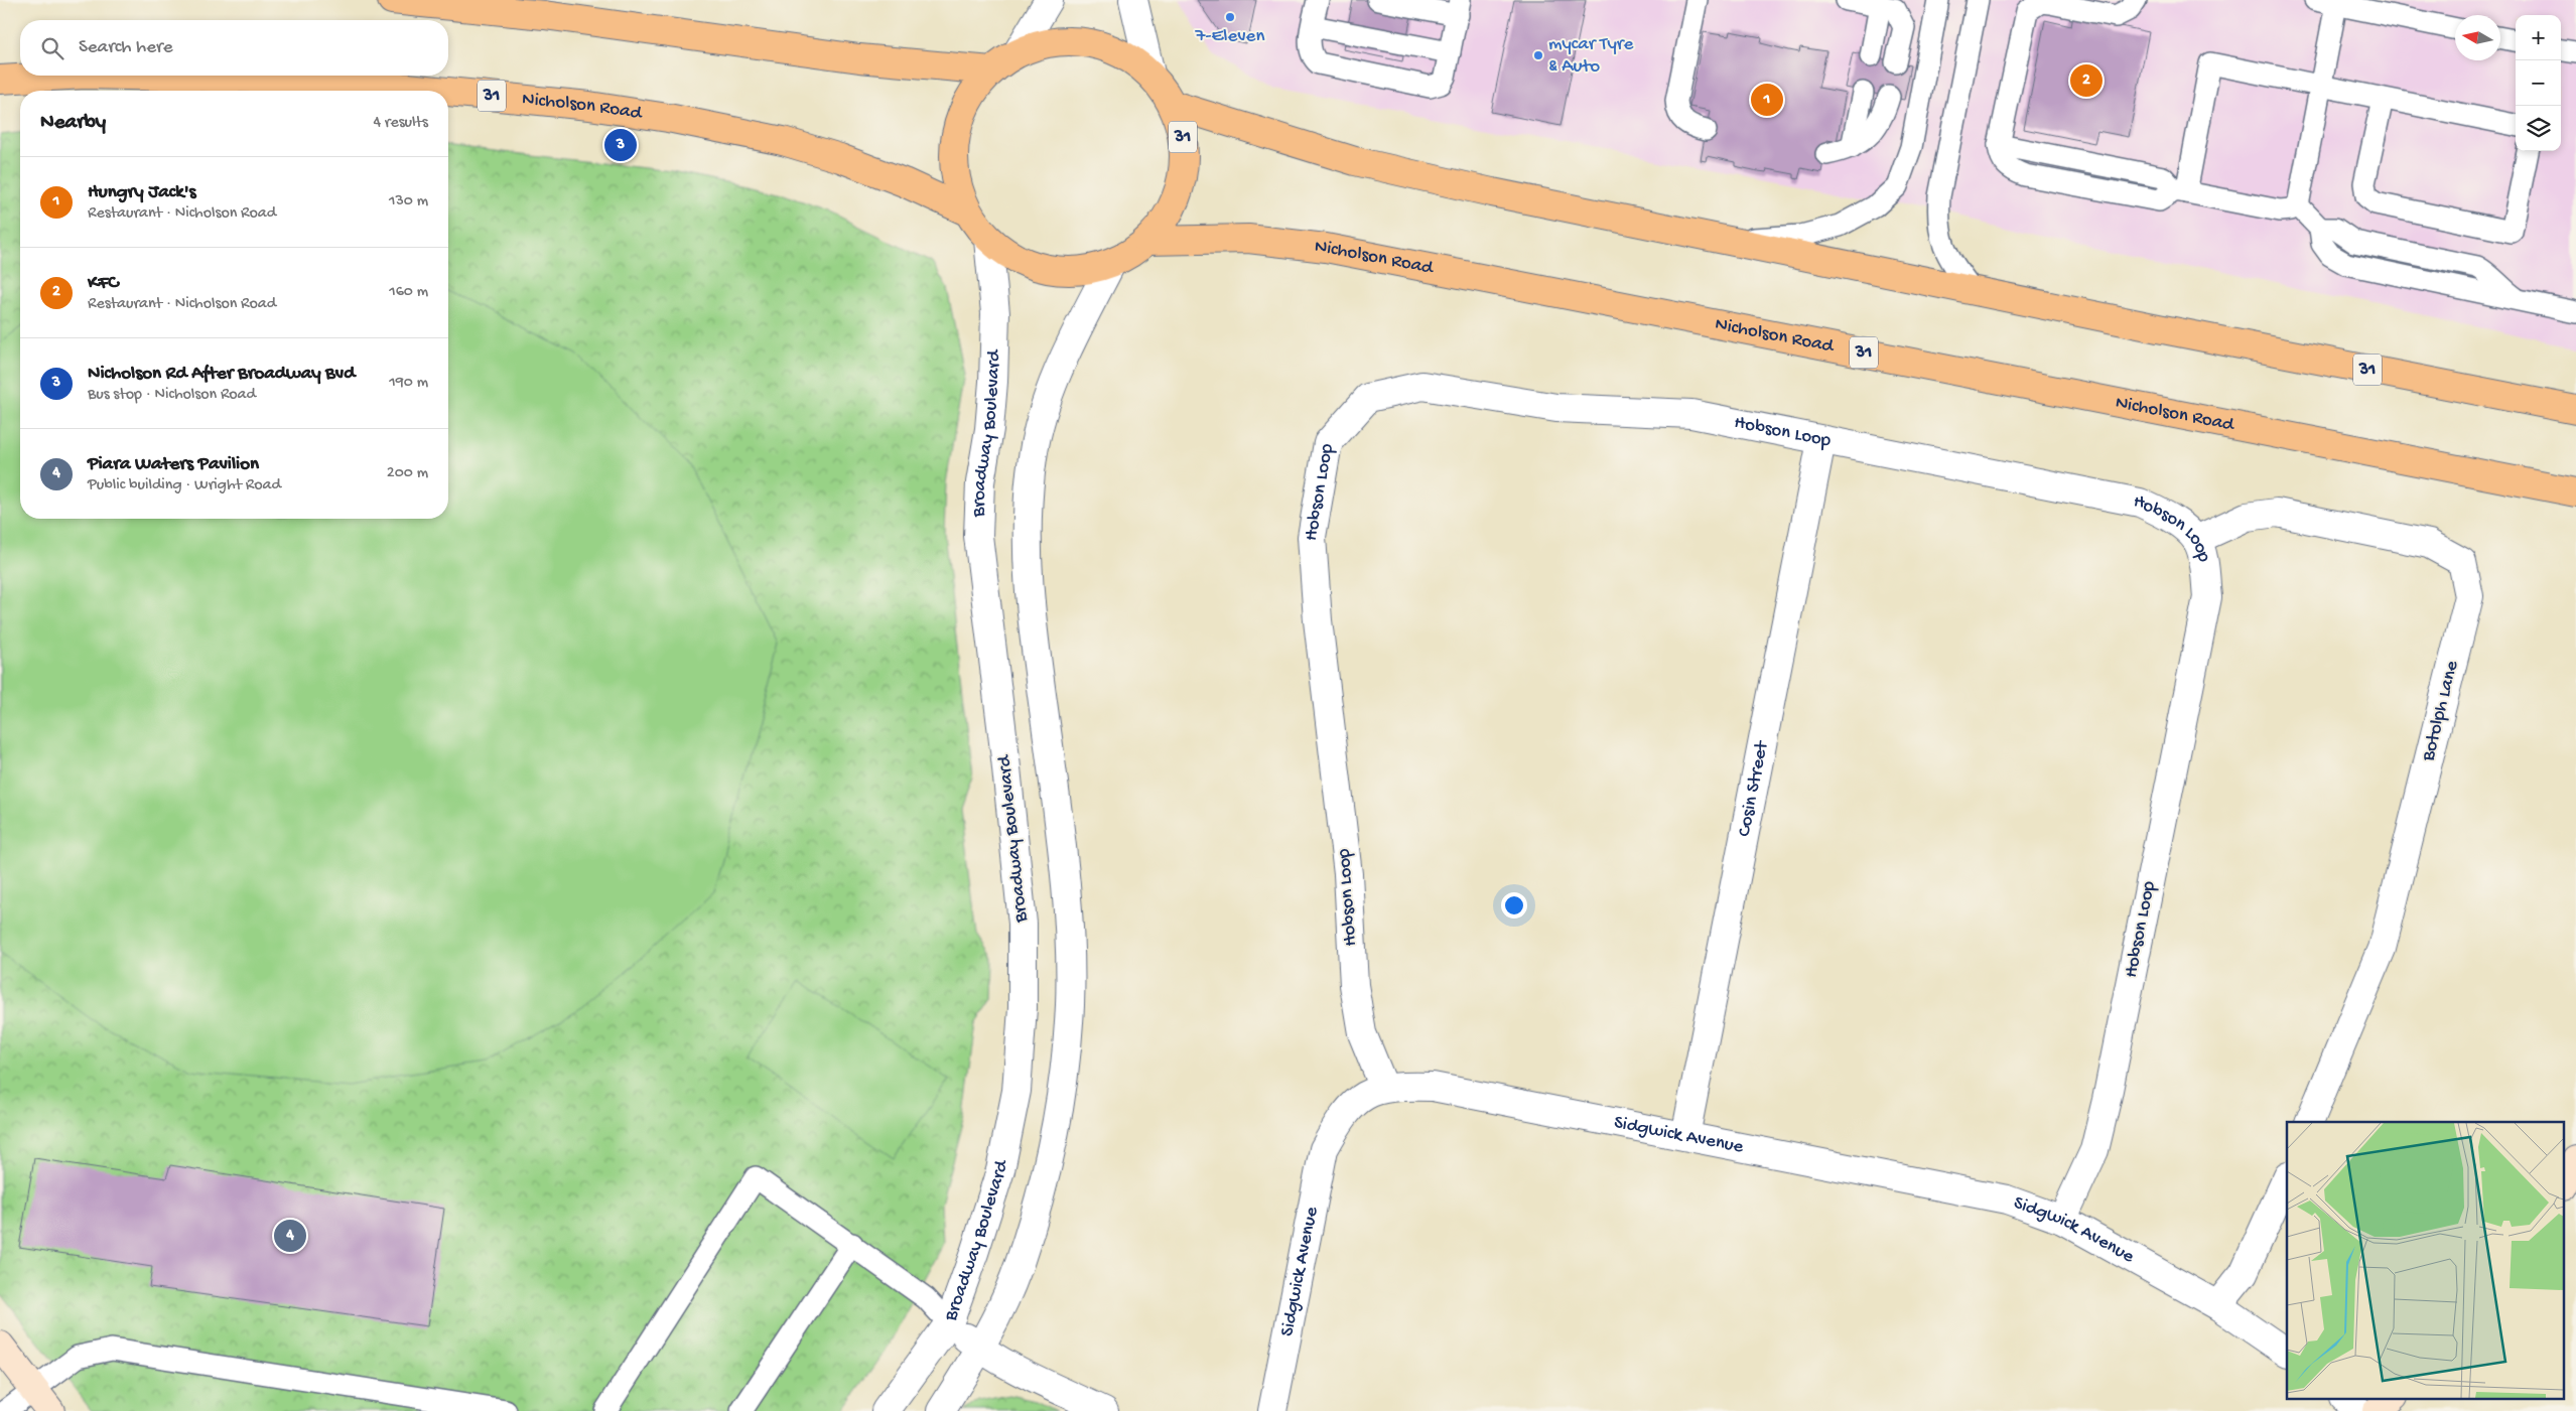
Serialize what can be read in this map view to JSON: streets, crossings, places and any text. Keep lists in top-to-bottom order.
{
  "streets": {
    "main road": ["31", "Nicholson Road"],
    "street": [
      "Hobson Loop",
      "Broadway Boulevard",
      "Botolph Lane",
      "Cosin Street",
      "Sidgwick Avenue"
    ]
  },
  "crossings": [
    ["31", "Nicholson Road"],
    ["Nicholson Road", "Broadway Boulevard"],
    ["Hobson Loop", "Botolph Lane"],
    ["Hobson Loop", "Cosin Street"],
    ["Hobson Loop", "Sidgwick Avenue"],
    ["Cosin Street", "Sidgwick Avenue"]
  ],
  "places": ["7-Eleven", "mycar Tyre & Auto"],
  "north": "left",
  "page": {
    "map_buttons": ["+", "−"],
    "search": "Search here",
    "pins": [
      "2",
      "1",
      "3",
      "4"
    ],
    "heading": ["Nearby", "4 results"],
    "list": [
      {
        "mark": "1",
        "name": "Hungry Jack's",
        "note": "Restaurant · Nicholson Road",
        "value": "130 m"
      },
      {
        "mark": "2",
        "name": "KFC",
        "note": "Restaurant · Nicholson Road",
        "value": "160 m"
      },
      {
        "mark": "3",
        "name": "Nicholson Rd After Broadway Bvd",
        "note": "Bus stop · Nicholson Road",
        "value": "190 m"
      },
      {
        "mark": "4",
        "name": "Piara Waters Pavilion",
        "note": "Public building · Wright Road",
        "value": "200 m"
      }
    ]
  }
}
